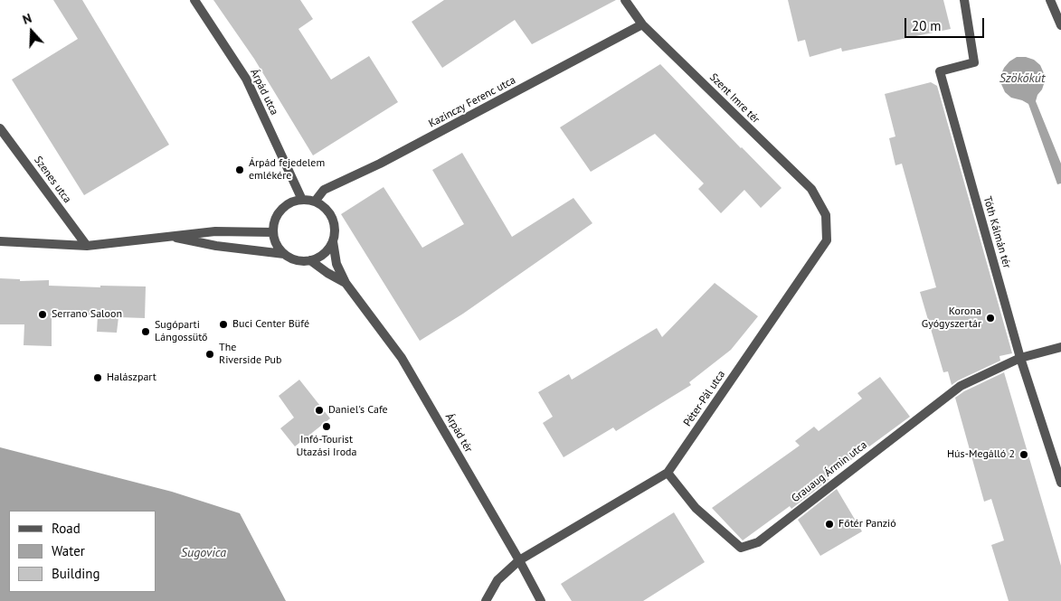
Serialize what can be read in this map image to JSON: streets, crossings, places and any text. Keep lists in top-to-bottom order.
{
  "streets": {
    "street": [
      "Árpád utca",
      "Szent Imre tér",
      "Kazinczy Ferenc utca",
      "Szenes utca",
      "Tóth Kálmán tér",
      "Péter-Pál utca",
      "Árpád tér",
      "Grauaug Ármin utca"
    ]
  },
  "crossings": [
    ["Árpád utca", "Kazinczy Ferenc utca"],
    ["Árpád utca", "Árpád tér"],
    ["Szent Imre tér", "Kazinczy Ferenc utca"],
    ["Szent Imre tér", "Péter-Pál utca"],
    ["Kazinczy Ferenc utca", "Árpád tér"],
    ["Tóth Kálmán tér", "Grauaug Ármin utca"],
    ["Péter-Pál utca", "Árpád tér"],
    ["Péter-Pál utca", "Grauaug Ármin utca"]
  ],
  "water": ["Szökőkút", "Sugovica"],
  "places": [
    "Árpád fejedelem emlékére",
    "Serrano Saloon",
    "Korona Gyógyszertár",
    "Buci Center Büfé",
    "Sugóparti Lángossütő",
    "The Riverside Pub",
    "Halászpart",
    "Daniel's Cafe",
    "Infó-Tourist Utazási Iroda",
    "Hús-Megálló 2",
    "Főtér Panzió"
  ],
  "legend": ["Road", "Water", "Building"],
  "scale_bar": "20 m",
  "north": "top"
}
